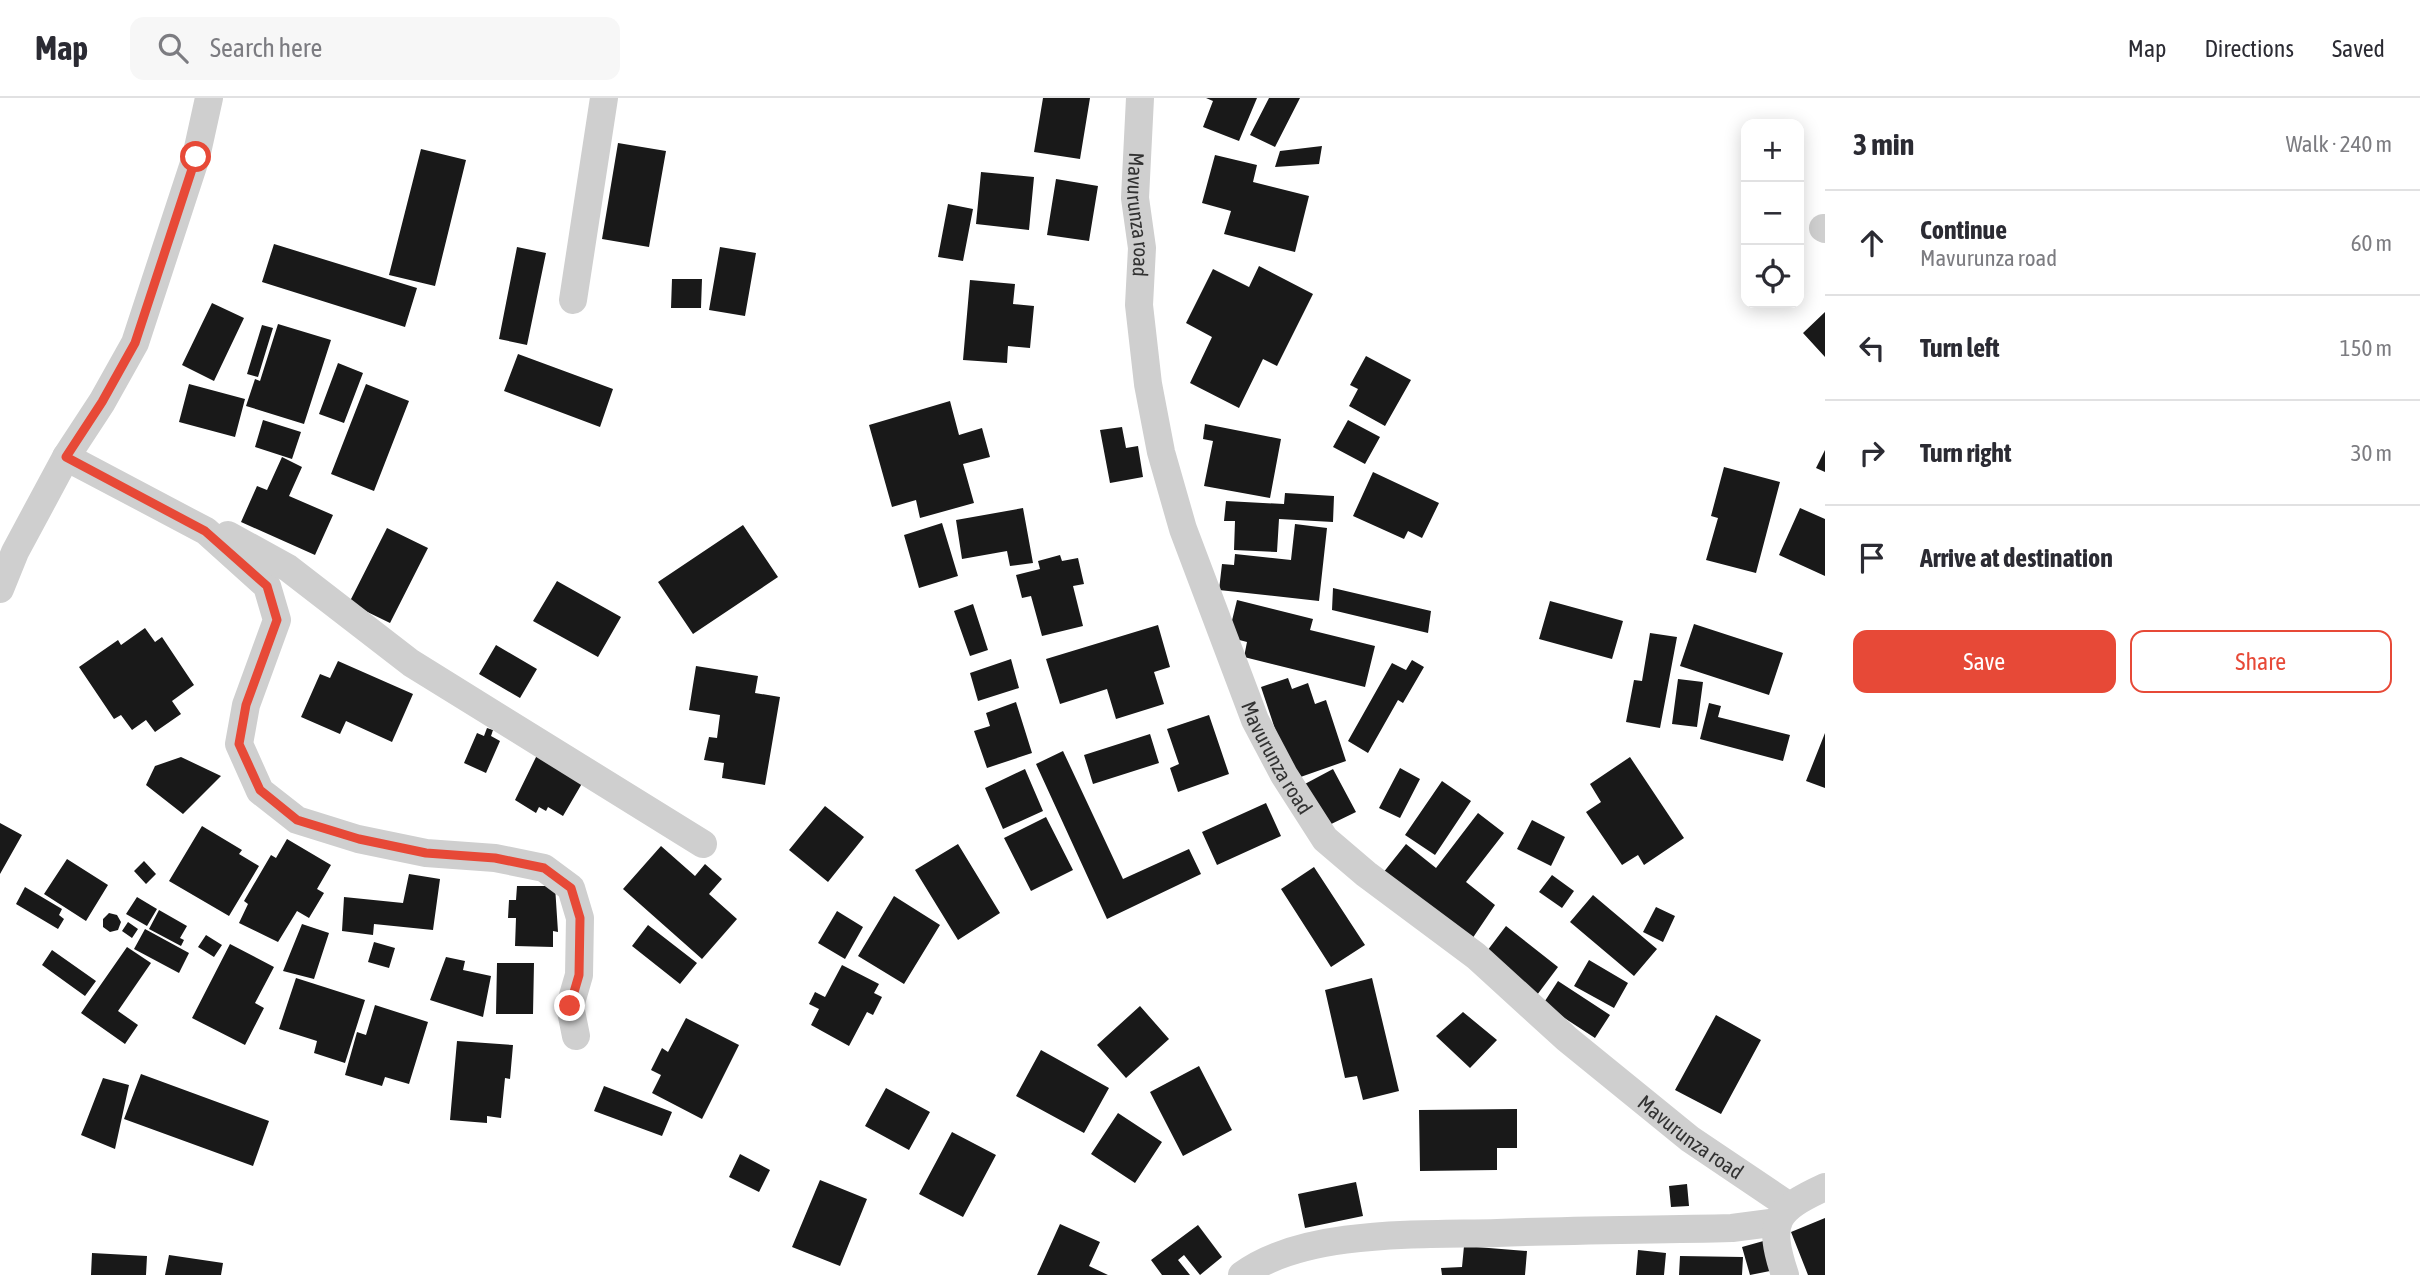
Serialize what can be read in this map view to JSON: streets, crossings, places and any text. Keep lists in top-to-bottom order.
{
  "streets": {
    "street": ["Mavurunza road"]
  },
  "page": {
    "header": "Map",
    "search": "Search here",
    "nav": ["Map", "Directions", "Saved"],
    "heading": ["3 min", "Walk · 240 m"],
    "map_buttons": ["+", "−"],
    "list": [
      ["Continue", "Mavurunza road", "60 m"],
      ["Turn left", "150 m"],
      ["Turn right", "30 m"],
      "Arrive at destination"
    ],
    "buttons": ["Save", "Share"]
  }
}
